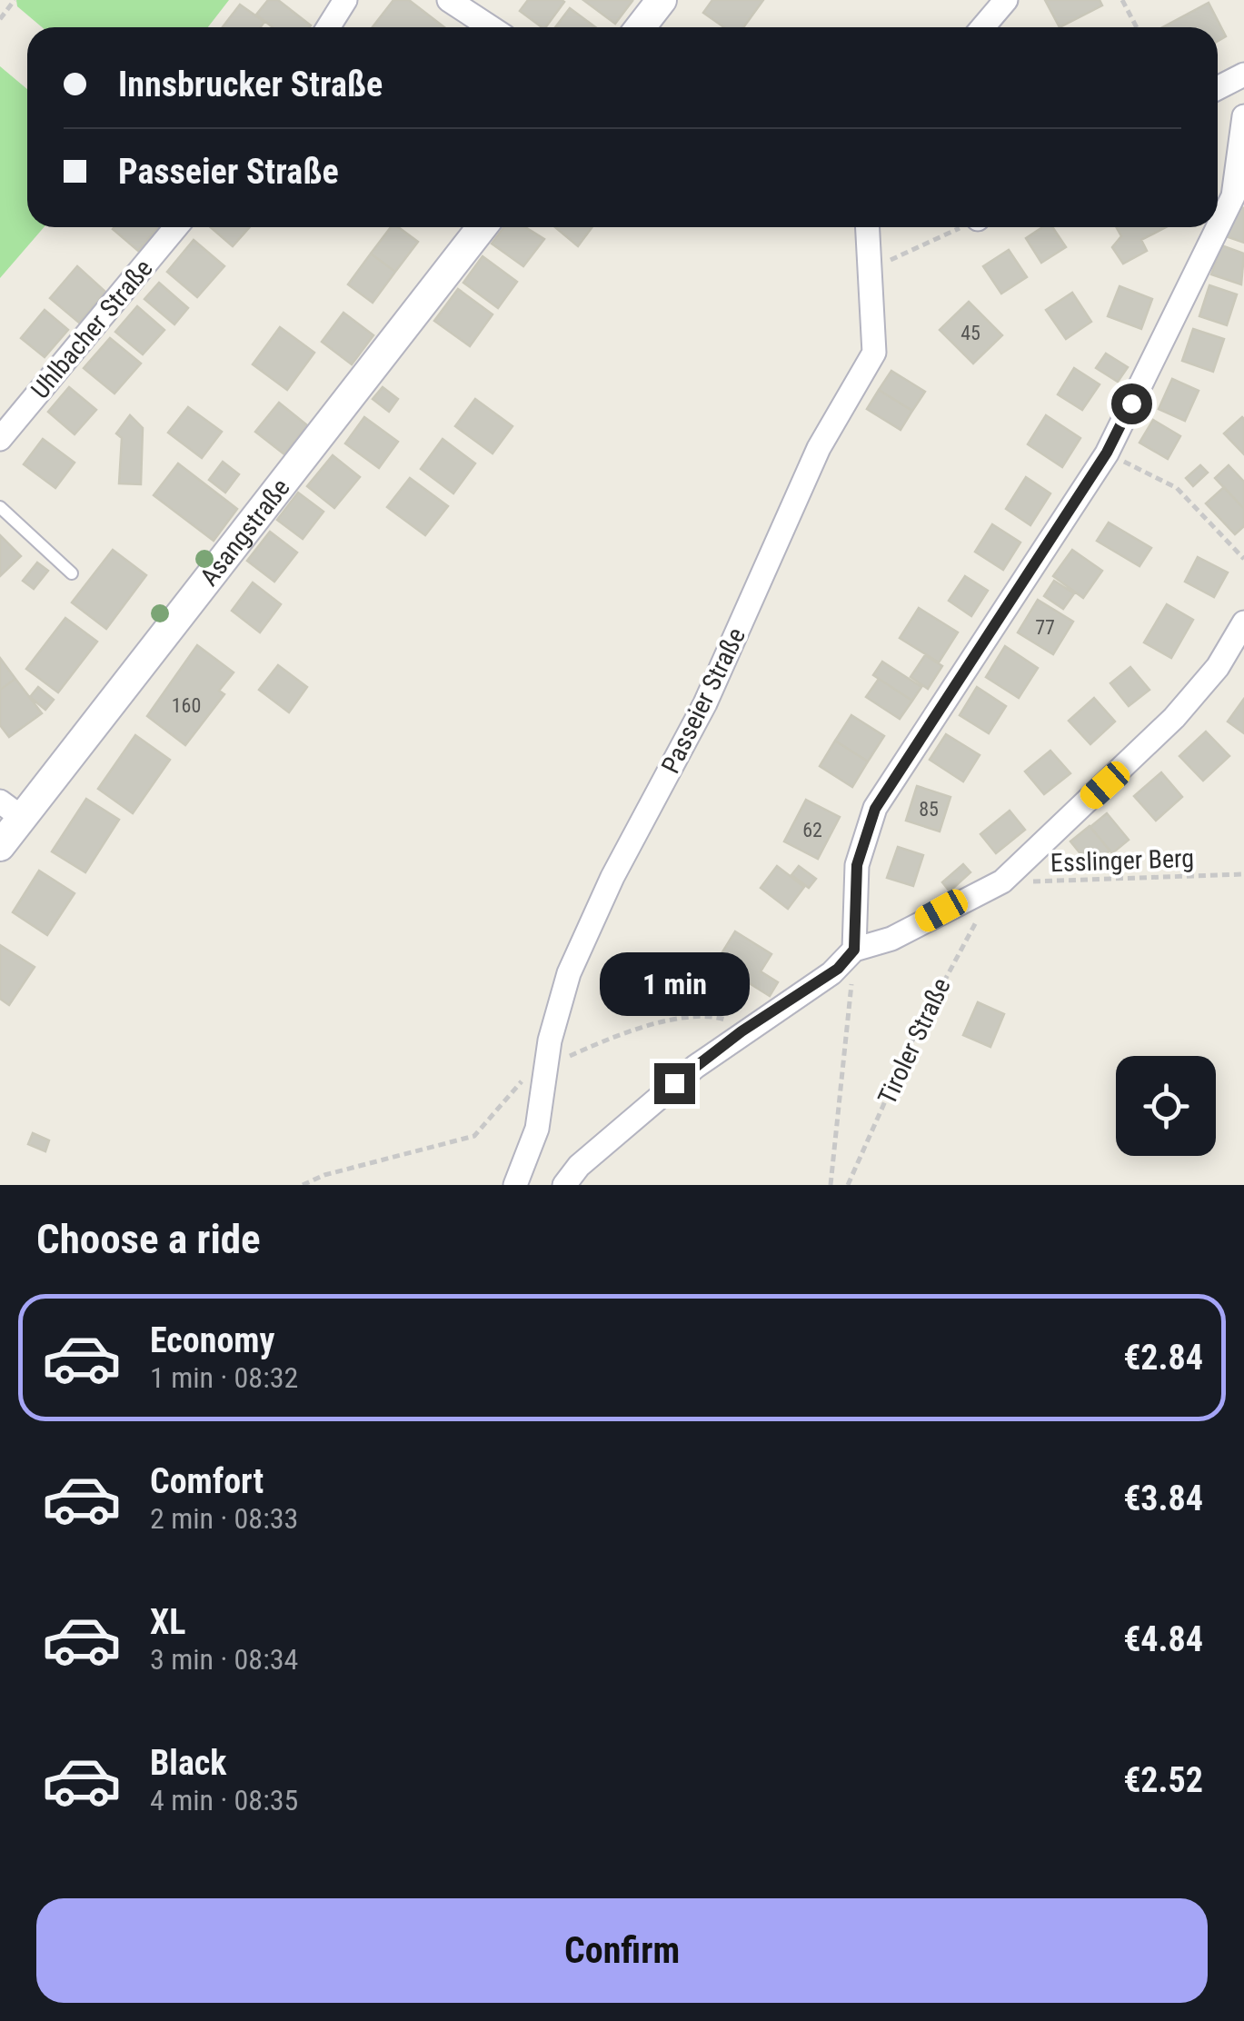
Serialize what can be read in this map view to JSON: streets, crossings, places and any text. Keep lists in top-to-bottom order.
{
  "streets": {
    "street": ["Uhlbacher Straße", "Asangstraße", "Passeier Straße"],
    "path": ["Esslinger Berg", "Tiroler Straße"]
  },
  "house_numbers": [
    "45",
    "77",
    "160",
    "85",
    "62"
  ],
  "page": {
    "banner": ["Innsbrucker Straße", "Passeier Straße"],
    "bubble": "1 min",
    "heading": "Choose a ride",
    "list": [
      {
        "name": "Economy",
        "note": "1 min · 08:32",
        "value": "€2.84"
      },
      {
        "name": "Comfort",
        "note": "2 min · 08:33",
        "value": "€3.84"
      },
      {
        "name": "XL",
        "note": "3 min · 08:34",
        "value": "€4.84"
      },
      {
        "name": "Black",
        "note": "4 min · 08:35",
        "value": "€2.52"
      }
    ],
    "buttons": "Confirm"
  }
}
